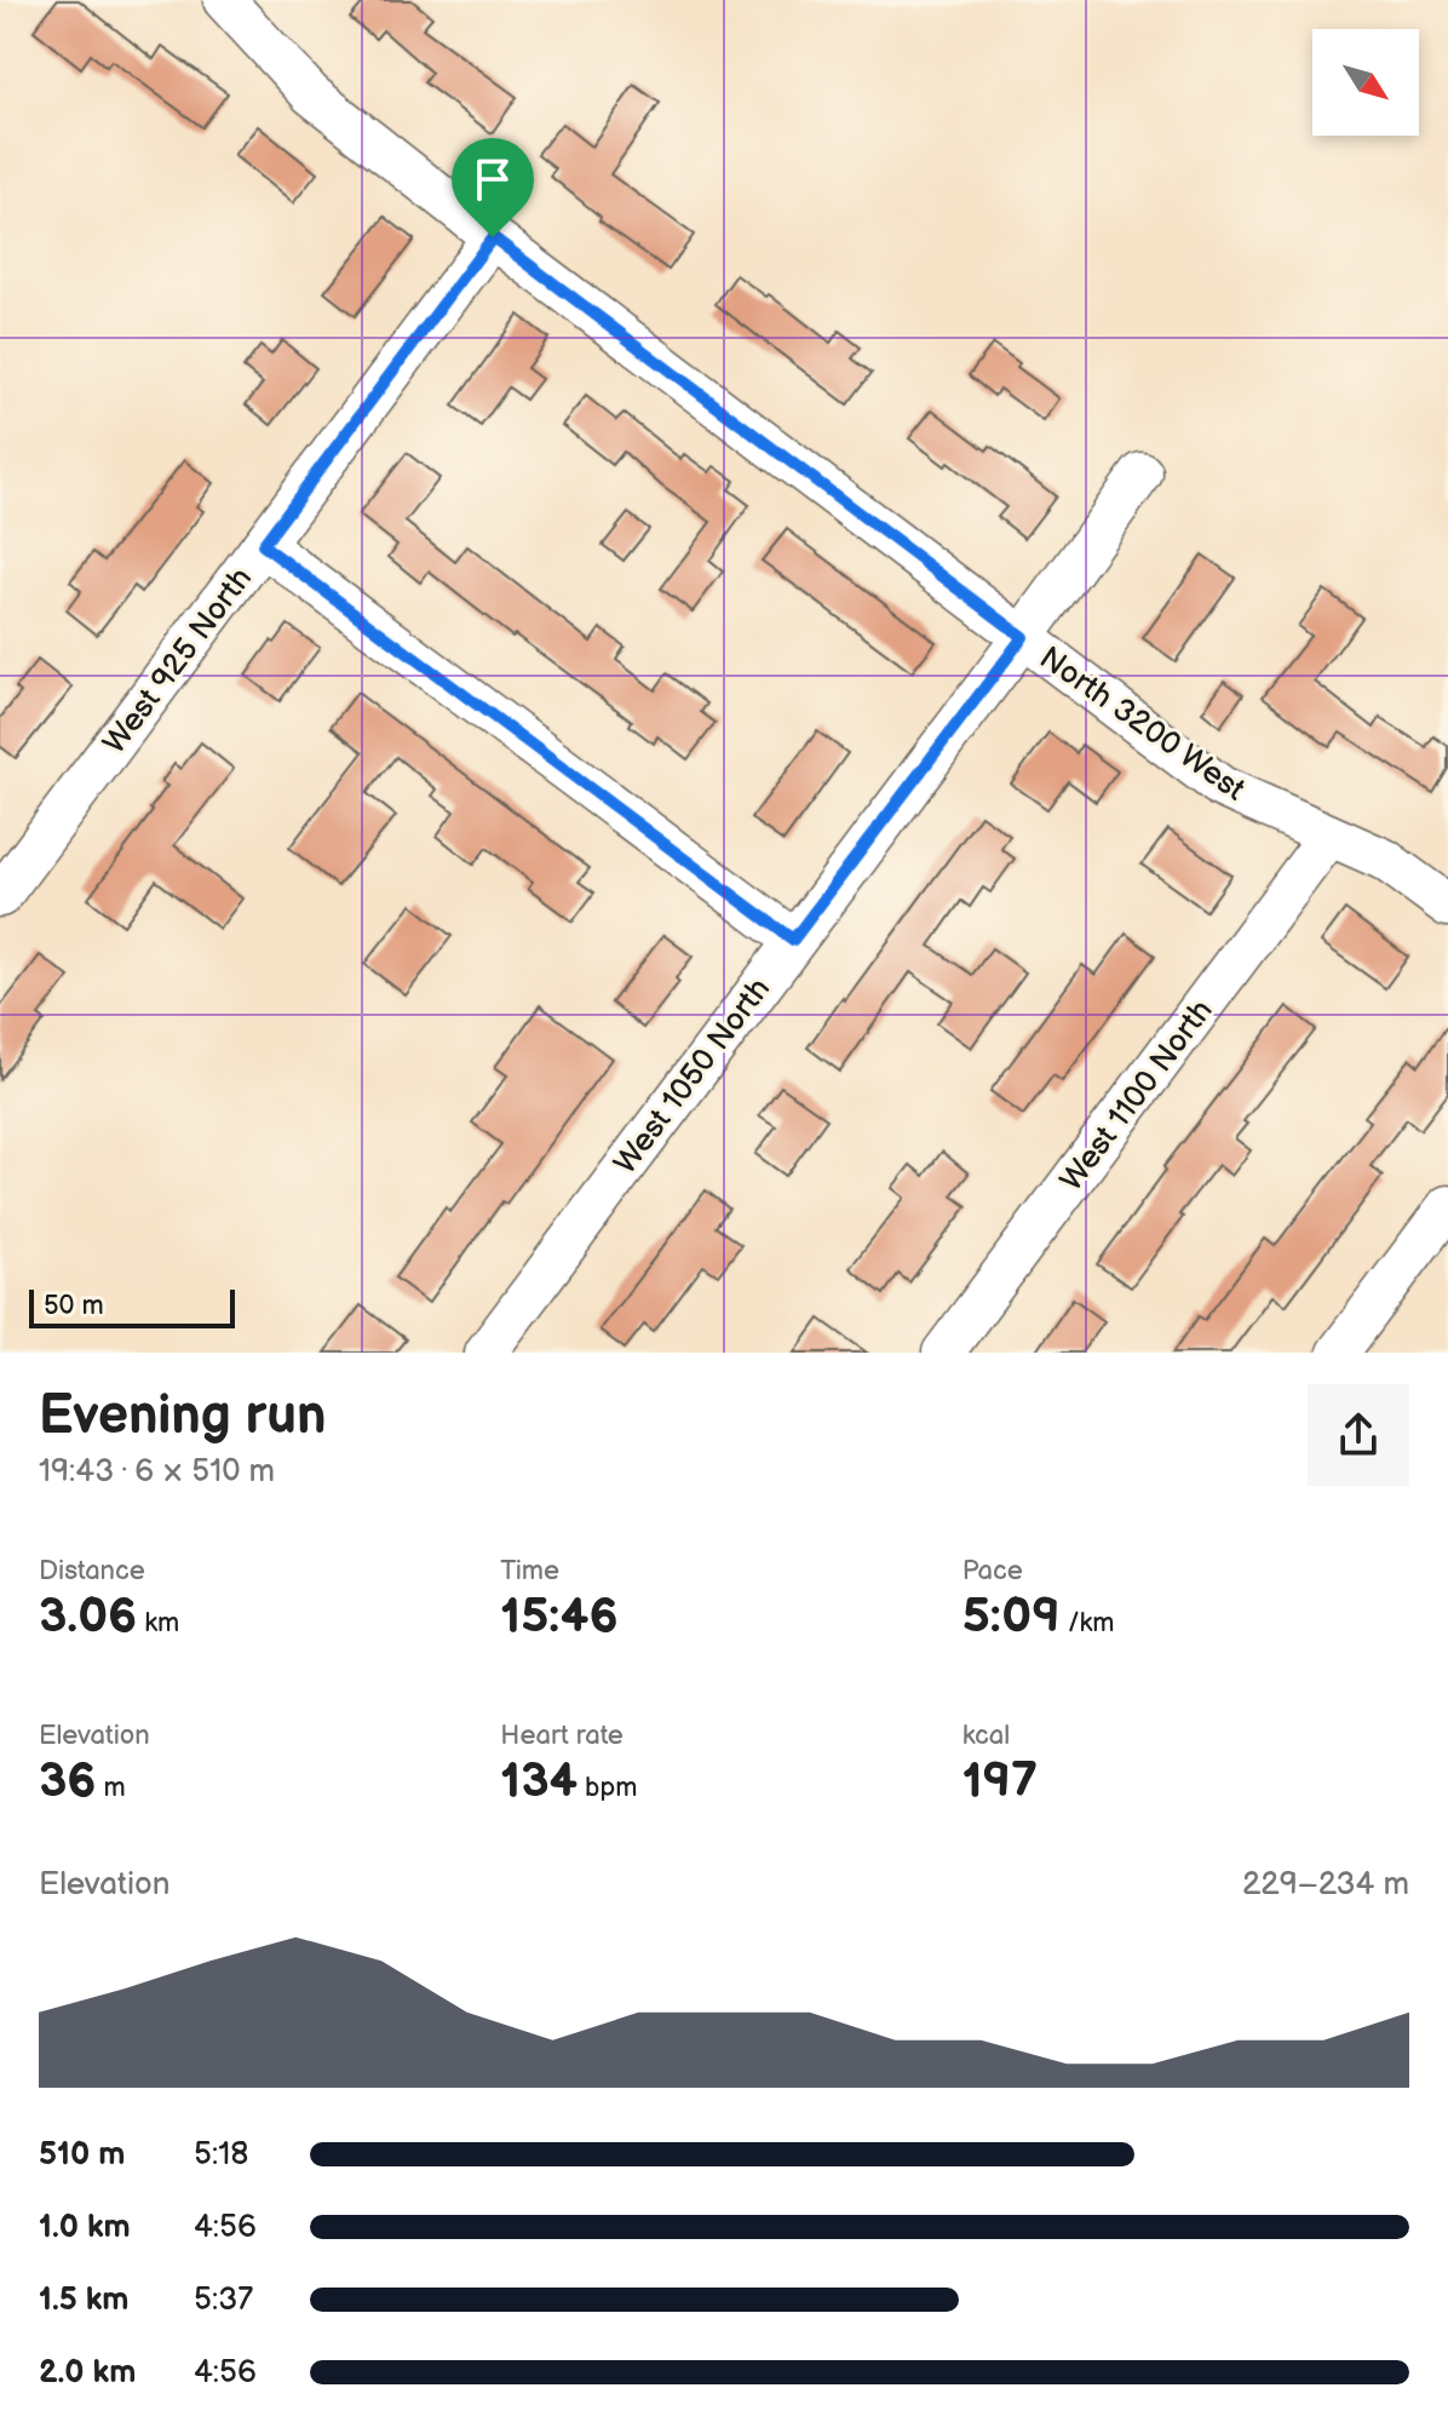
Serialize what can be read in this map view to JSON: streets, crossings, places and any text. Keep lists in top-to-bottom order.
{
  "streets": {
    "street": [
      "West 925 North",
      "North 3200 West",
      "West 1050 North",
      "West 1100 North"
    ]
  },
  "crossings": [
    ["West 925 North", "North 3200 West"],
    ["North 3200 West", "West 1050 North"],
    ["North 3200 West", "West 1100 North"]
  ],
  "scale_bar": "50 m",
  "north": "bottom right",
  "page": {
    "scale": "50 m",
    "heading": ["Evening run", "19:43 · 6 × 510 m"],
    "stats": [
      ["Distance", "3.06 km"],
      ["Time", "15:46"],
      ["Pace", "5:09 /km"],
      ["Elevation", "36 m"],
      ["Heart rate", "134 bpm"],
      ["kcal", "197"]
    ],
    "chart": ["Elevation", "229–234 m"],
    "list": [
      {
        "name": "510 m",
        "note": "5:18"
      },
      {
        "name": "1.0 km",
        "note": "4:56"
      },
      {
        "name": "1.5 km",
        "note": "5:37"
      },
      {
        "name": "2.0 km",
        "note": "4:56"
      }
    ]
  }
}
